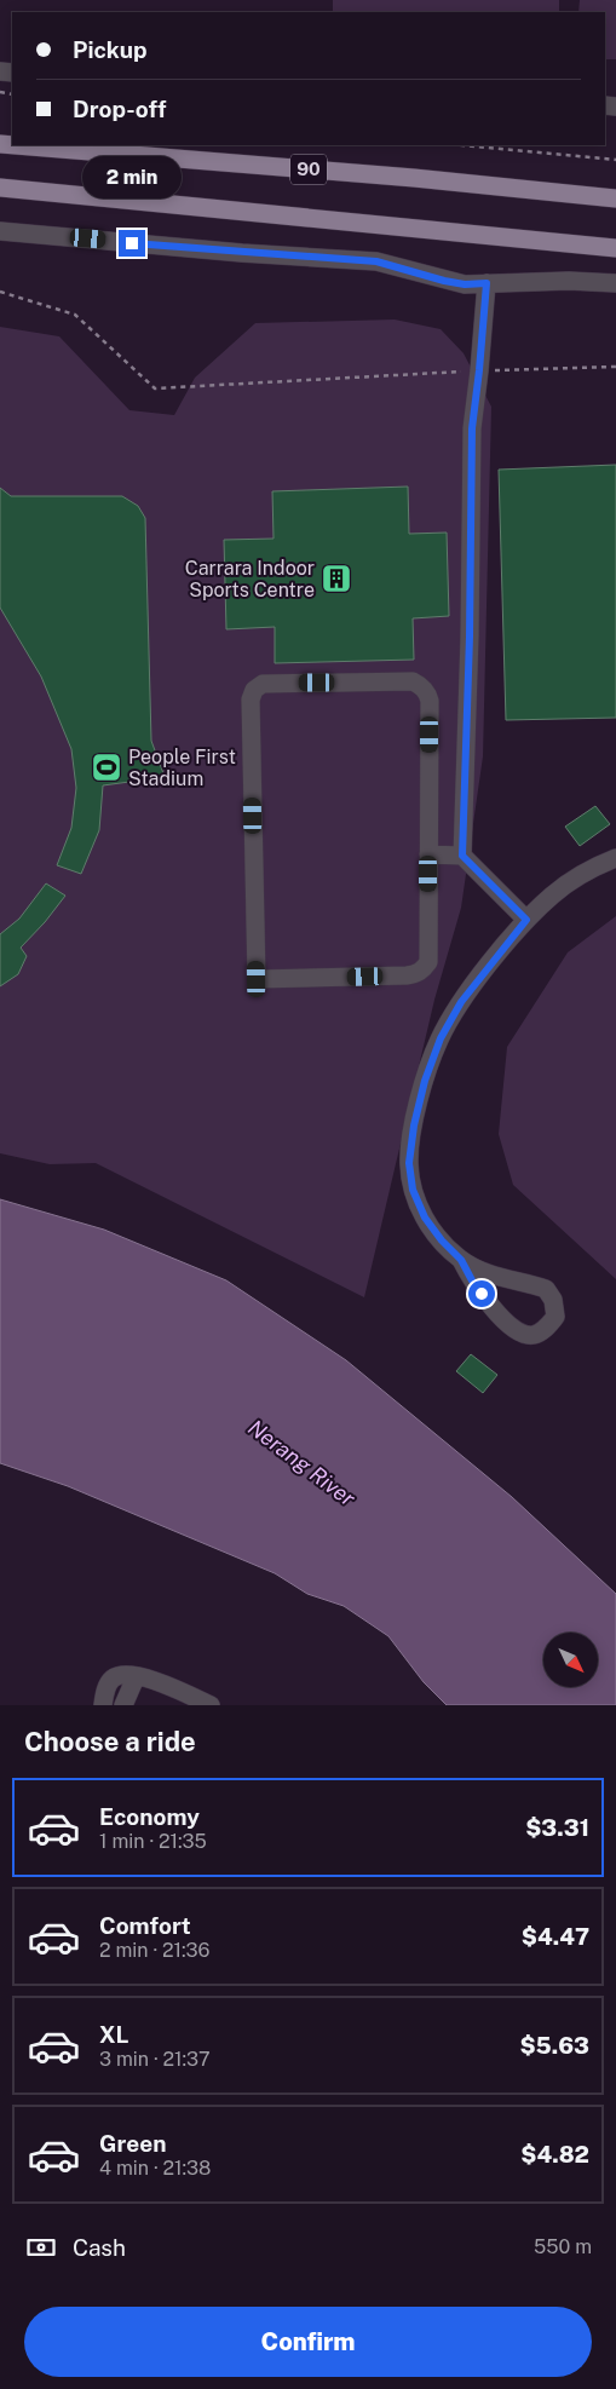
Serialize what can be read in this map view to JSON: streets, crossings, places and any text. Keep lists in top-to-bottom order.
{
  "streets": {
    "main road": ["90"]
  },
  "water": ["Nerang River"],
  "places": {
    "building": ["Carrara Indoor Sports Centre"],
    "sports": ["People First Stadium"]
  },
  "north": "bottom right",
  "page": {
    "banner": ["Pickup", "Drop-off"],
    "bubble": "2 min",
    "heading": "Choose a ride",
    "list": [
      {
        "name": "Economy",
        "note": "1 min · 21:35",
        "value": "$3.31"
      },
      {
        "name": "Comfort",
        "note": "2 min · 21:36",
        "value": "$4.47"
      },
      {
        "name": "XL",
        "note": "3 min · 21:37",
        "value": "$5.63"
      },
      {
        "name": "Green",
        "note": "4 min · 21:38",
        "value": "$4.82"
      }
    ],
    "pay": ["Cash", "550 m"],
    "buttons": "Confirm"
  }
}
